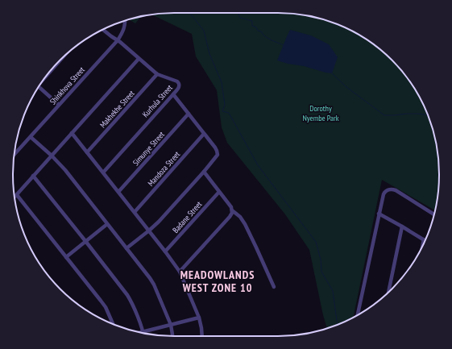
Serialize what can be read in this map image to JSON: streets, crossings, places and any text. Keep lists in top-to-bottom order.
{
  "streets": {
    "street": [
      "Shinkhova Street",
      "Kurhula Street",
      "Makhekhe Street",
      "Simunye Street",
      "Mandoza Street",
      "Badane Street"
    ]
  },
  "crossings": [
    ["Shinkhova Street", "Kurhula Street"],
    ["Kurhula Street", "Makhekhe Street"]
  ],
  "districts": ["MEADOWLANDS WEST ZONE 10"],
  "parks": ["Dorothy Nyembe Park"]
}
